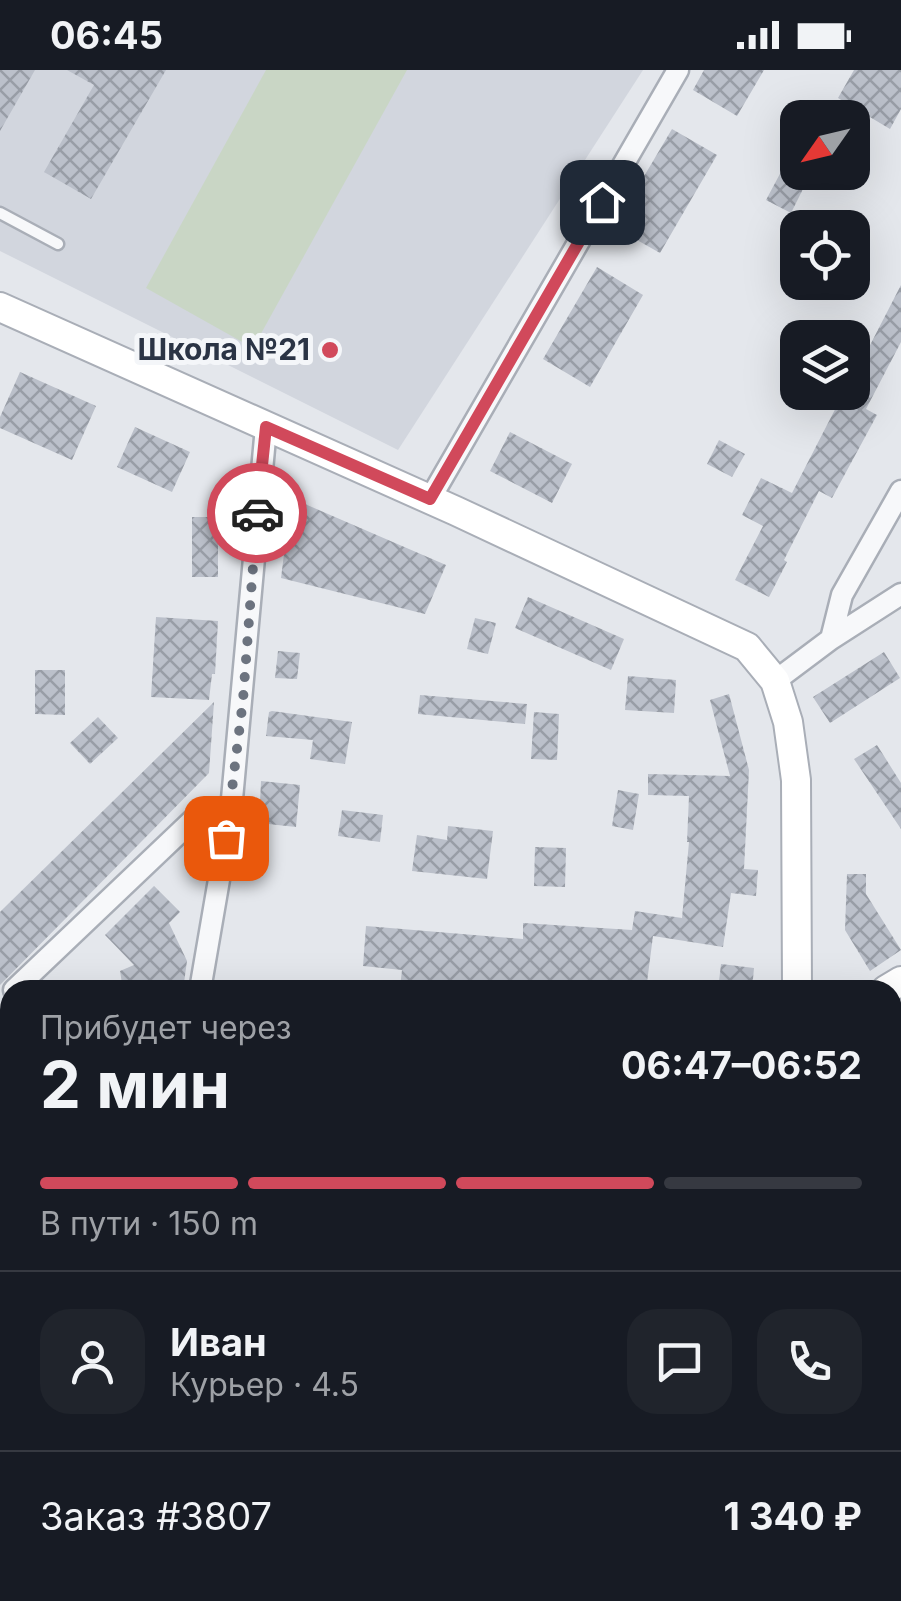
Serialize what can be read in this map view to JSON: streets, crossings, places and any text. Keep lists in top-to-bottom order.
{
  "places": ["Школа №21"],
  "north": "bottom left",
  "page": {
    "status": "06:45",
    "heading": ["2 мин", "Прибудет через", "06:47–06:52"],
    "panel": [
      "Иван",
      "Курьер · 4.5",
      "Заказ #3807",
      "1 340 ₽"
    ],
    "bar": "В пути · 150 m"
  }
}
